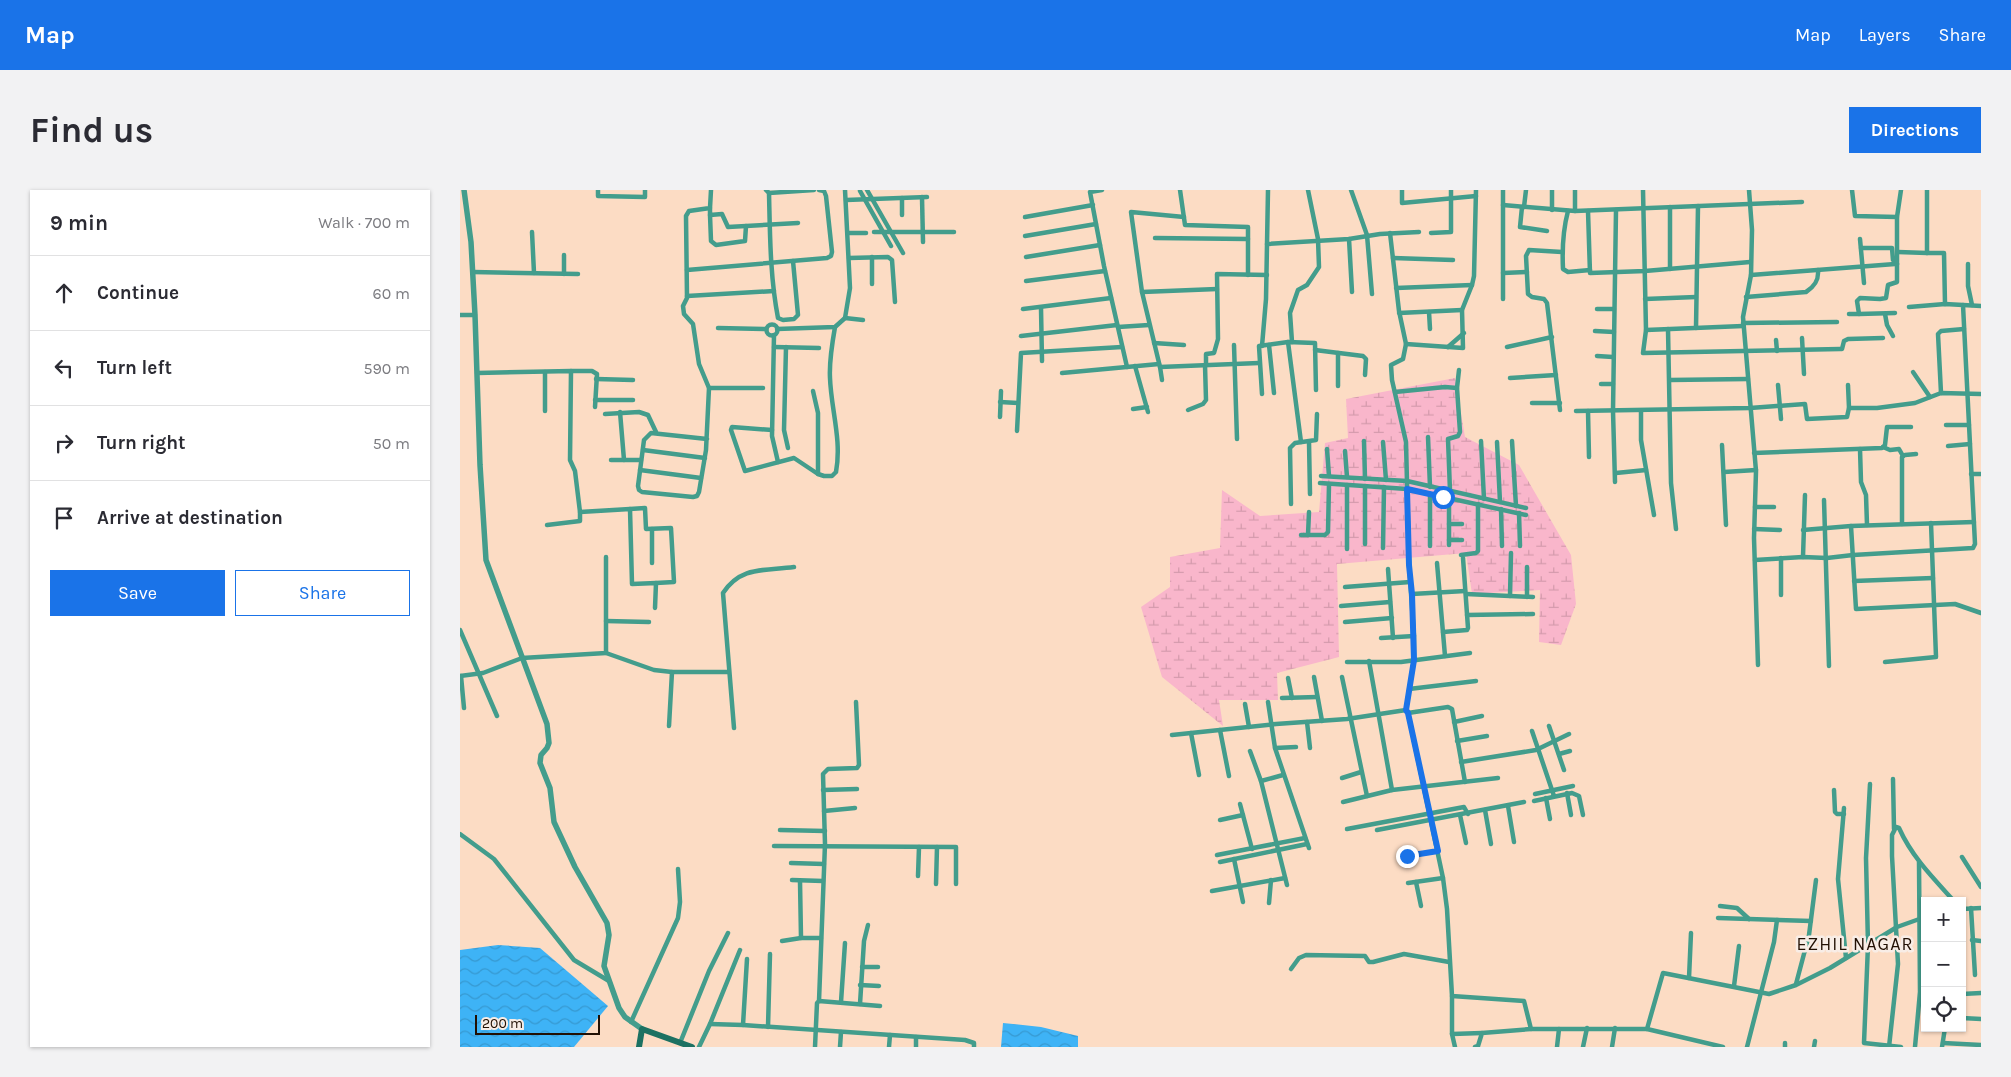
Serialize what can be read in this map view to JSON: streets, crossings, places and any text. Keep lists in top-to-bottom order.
{
  "districts": ["EZHIL NAGAR"],
  "scale_bar": "200 m",
  "page": {
    "header": "Map",
    "nav": ["Map", "Layers", "Share"],
    "buttons": [
      "Directions",
      ["Save", "Share"]
    ],
    "title": "Find us",
    "heading": ["9 min", "Walk · 700 m"],
    "list": [
      ["Continue", "60 m"],
      ["Turn left", "590 m"],
      ["Turn right", "50 m"],
      "Arrive at destination"
    ],
    "map_buttons": ["+", "−"],
    "scale": "200 m"
  }
}
